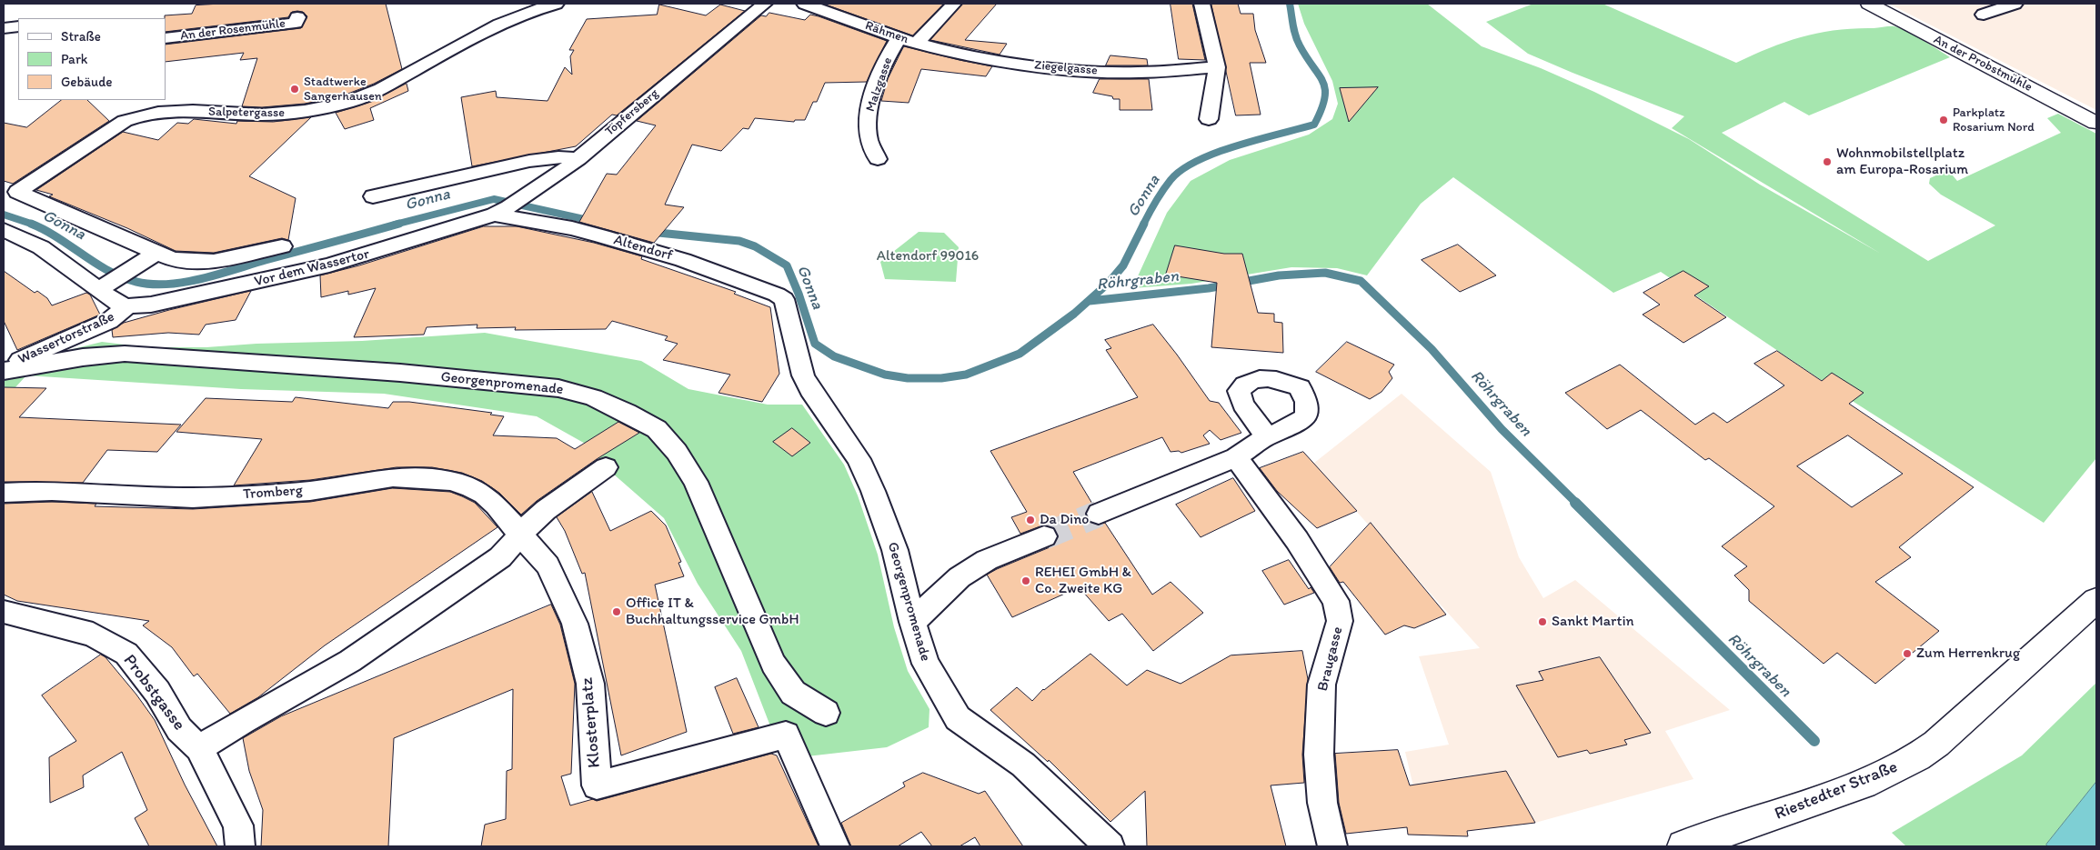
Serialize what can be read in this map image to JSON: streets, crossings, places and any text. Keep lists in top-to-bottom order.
{
  "streets": {
    "main road": ["An der Probstmühle", "Riestedter Straße"],
    "street": [
      "An der Rosenmühle",
      "Rähmen",
      "Ziegelgasse",
      "Malzgasse",
      "Salpetergasse",
      "Töpfersberg",
      "Altendorf",
      "Vor dem Wassertor",
      "Wassertorstraße",
      "Georgenpromenade",
      "Tromberg",
      "Braugasse",
      "Probstgasse",
      "Klosterplatz"
    ]
  },
  "crossings": [
    ["Rähmen", "Ziegelgasse"],
    ["Rähmen", "Malzgasse"],
    ["Töpfersberg", "Altendorf"],
    ["Töpfersberg", "Vor dem Wassertor"],
    ["Altendorf", "Vor dem Wassertor"],
    ["Altendorf", "Georgenpromenade"],
    ["Vor dem Wassertor", "Wassertorstraße"],
    ["Tromberg", "Klosterplatz"]
  ],
  "water": ["Gonna", "Röhrgraben"],
  "parks": ["Altendorf 99016"],
  "places": [
    "Stadtwerke Sangerhausen",
    "Parkplatz Rosarium Nord",
    "Wohnmobilstellplatz am Europa-Rosarium",
    "Da Dino",
    "REHEI GmbH & Co. Zweite KG",
    "Office IT & Buchhaltungsservice GmbH",
    "Sankt Martin",
    "Zum Herrenkrug"
  ],
  "legend": ["Straße", "Park", "Gebäude"]
}
